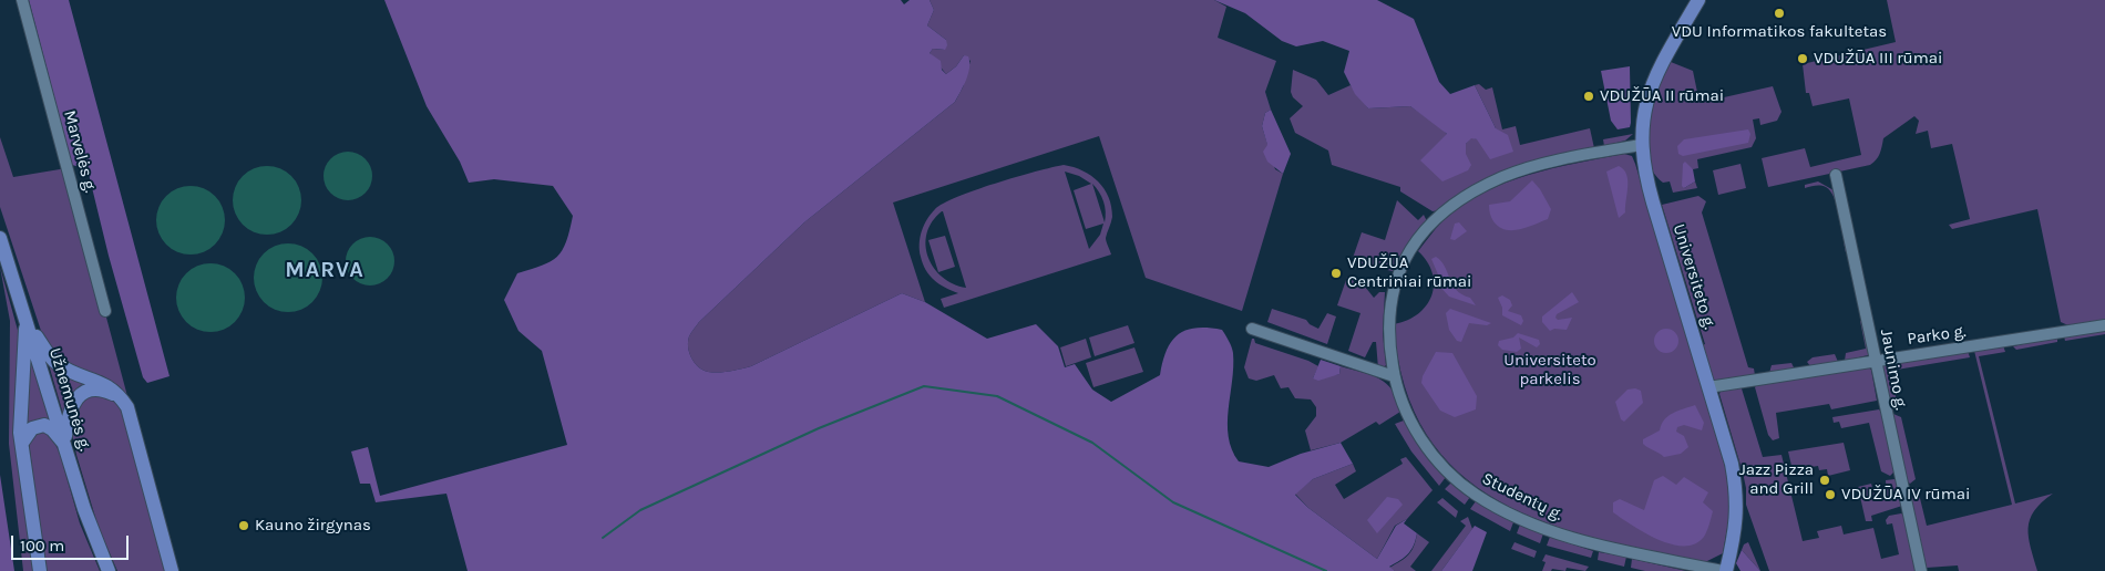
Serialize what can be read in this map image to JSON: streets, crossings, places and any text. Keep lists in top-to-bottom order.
{
  "streets": {
    "main road": ["Universiteto g.", "Užnemunės g."],
    "street": [
      "Marvelės g.",
      "Parko g.",
      "Jaunimo g.",
      "Studentų g."
    ]
  },
  "crossings": [
    ["Universiteto g.", "Parko g."],
    ["Universiteto g.", "Studentų g."],
    ["Parko g.", "Jaunimo g."]
  ],
  "districts": ["MARVA"],
  "parks": ["Universiteto parkelis"],
  "places": [
    "VDU Informatikos fakultetas",
    "VDUŽŪA III rūmai",
    "VDUŽŪA II rūmai",
    "VDUŽŪA Centriniai rūmai",
    "Jazz Pizza and Grill",
    "VDUŽŪA IV rūmai",
    "Kauno žirgynas"
  ],
  "scale_bar": "100 m"
}
